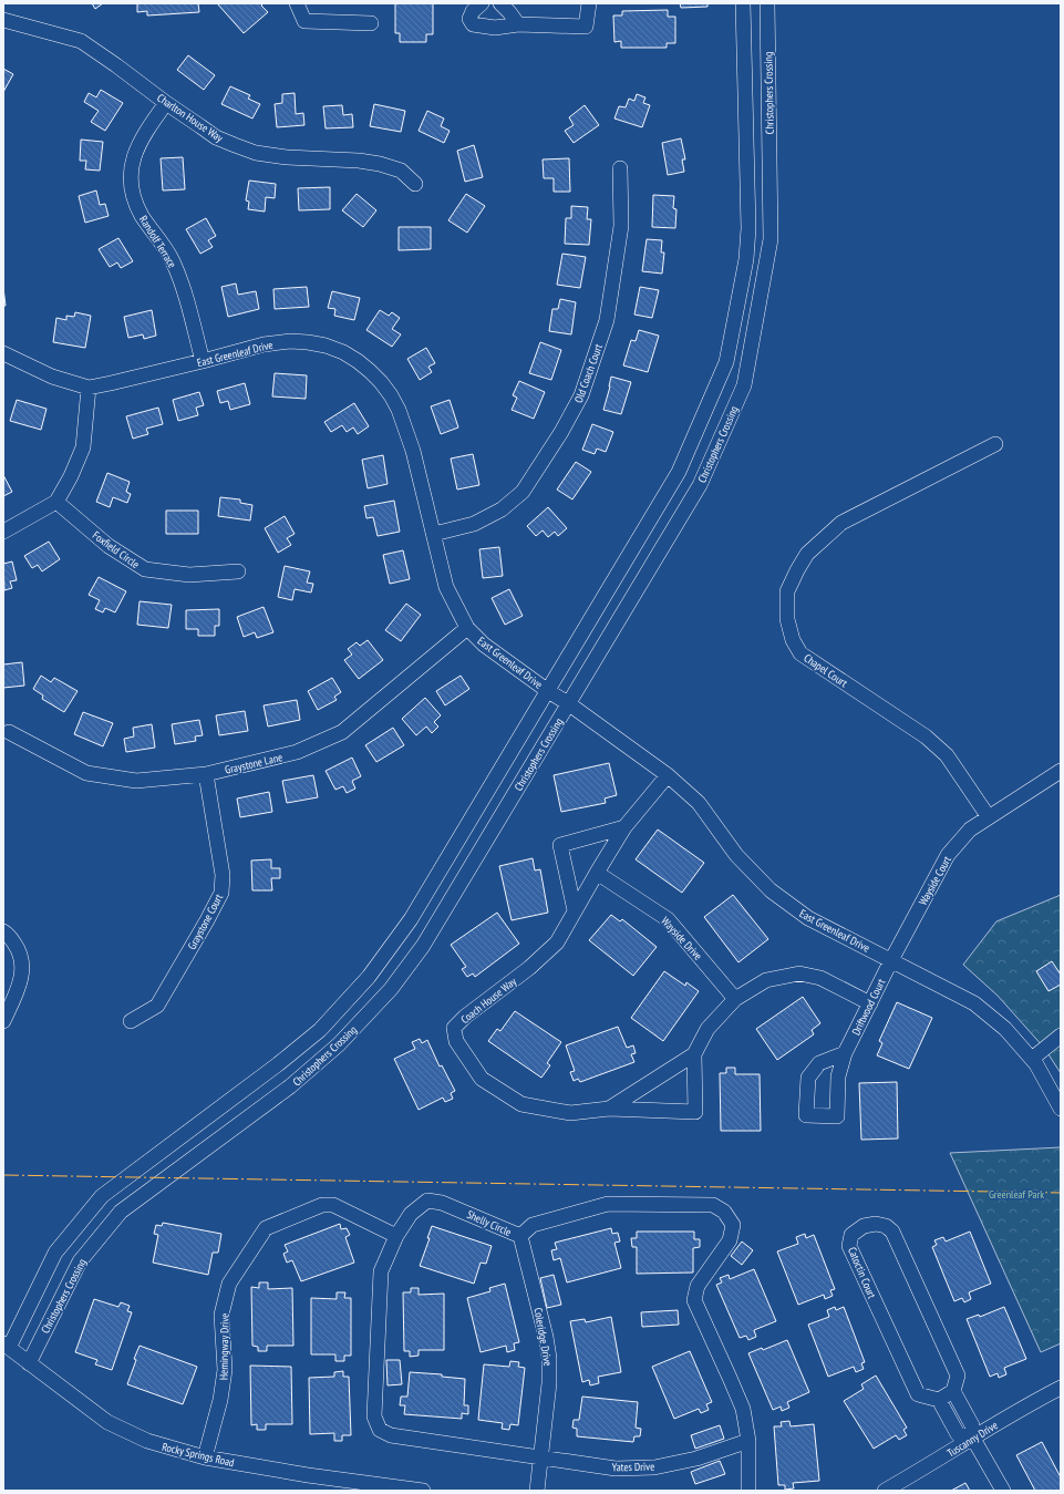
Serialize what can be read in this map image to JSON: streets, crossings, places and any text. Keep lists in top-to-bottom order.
{
  "streets": {
    "street": [
      "Christophers Crossing",
      "Charlton House Way",
      "Randolf Terrace",
      "East Greenleaf Drive",
      "Old Coach Court",
      "Foxfield Circle",
      "Chapel Court",
      "Graystone Lane",
      "Wayside Court",
      "Graystone Court",
      "Wayside Drive",
      "Coach House Way",
      "Driftwood Court",
      "Shelly Circle",
      "Catoctin Court",
      "Coleridge Drive",
      "Hemingway Drive",
      "Tuscanny Drive",
      "Rocky Springs Road",
      "Yates Drive"
    ]
  },
  "crossings": [
    ["Christophers Crossing", "East Greenleaf Drive"],
    ["Christophers Crossing", "Rocky Springs Road"],
    ["Charlton House Way", "Randolf Terrace"],
    ["Randolf Terrace", "East Greenleaf Drive"],
    ["East Greenleaf Drive", "Old Coach Court"],
    ["East Greenleaf Drive", "Graystone Lane"],
    ["East Greenleaf Drive", "Wayside Court"],
    ["East Greenleaf Drive", "Coach House Way"],
    ["East Greenleaf Drive", "Driftwood Court"],
    ["Chapel Court", "Wayside Court"],
    ["Graystone Lane", "Graystone Court"],
    ["Wayside Court", "Driftwood Court"],
    ["Wayside Drive", "Coach House Way"],
    ["Coach House Way", "Driftwood Court"],
    ["Shelly Circle", "Coleridge Drive"],
    ["Shelly Circle", "Hemingway Drive"],
    ["Shelly Circle", "Yates Drive"],
    ["Coleridge Drive", "Yates Drive"],
    ["Hemingway Drive", "Rocky Springs Road"]
  ],
  "parks": ["Greenleaf Park"]
}
